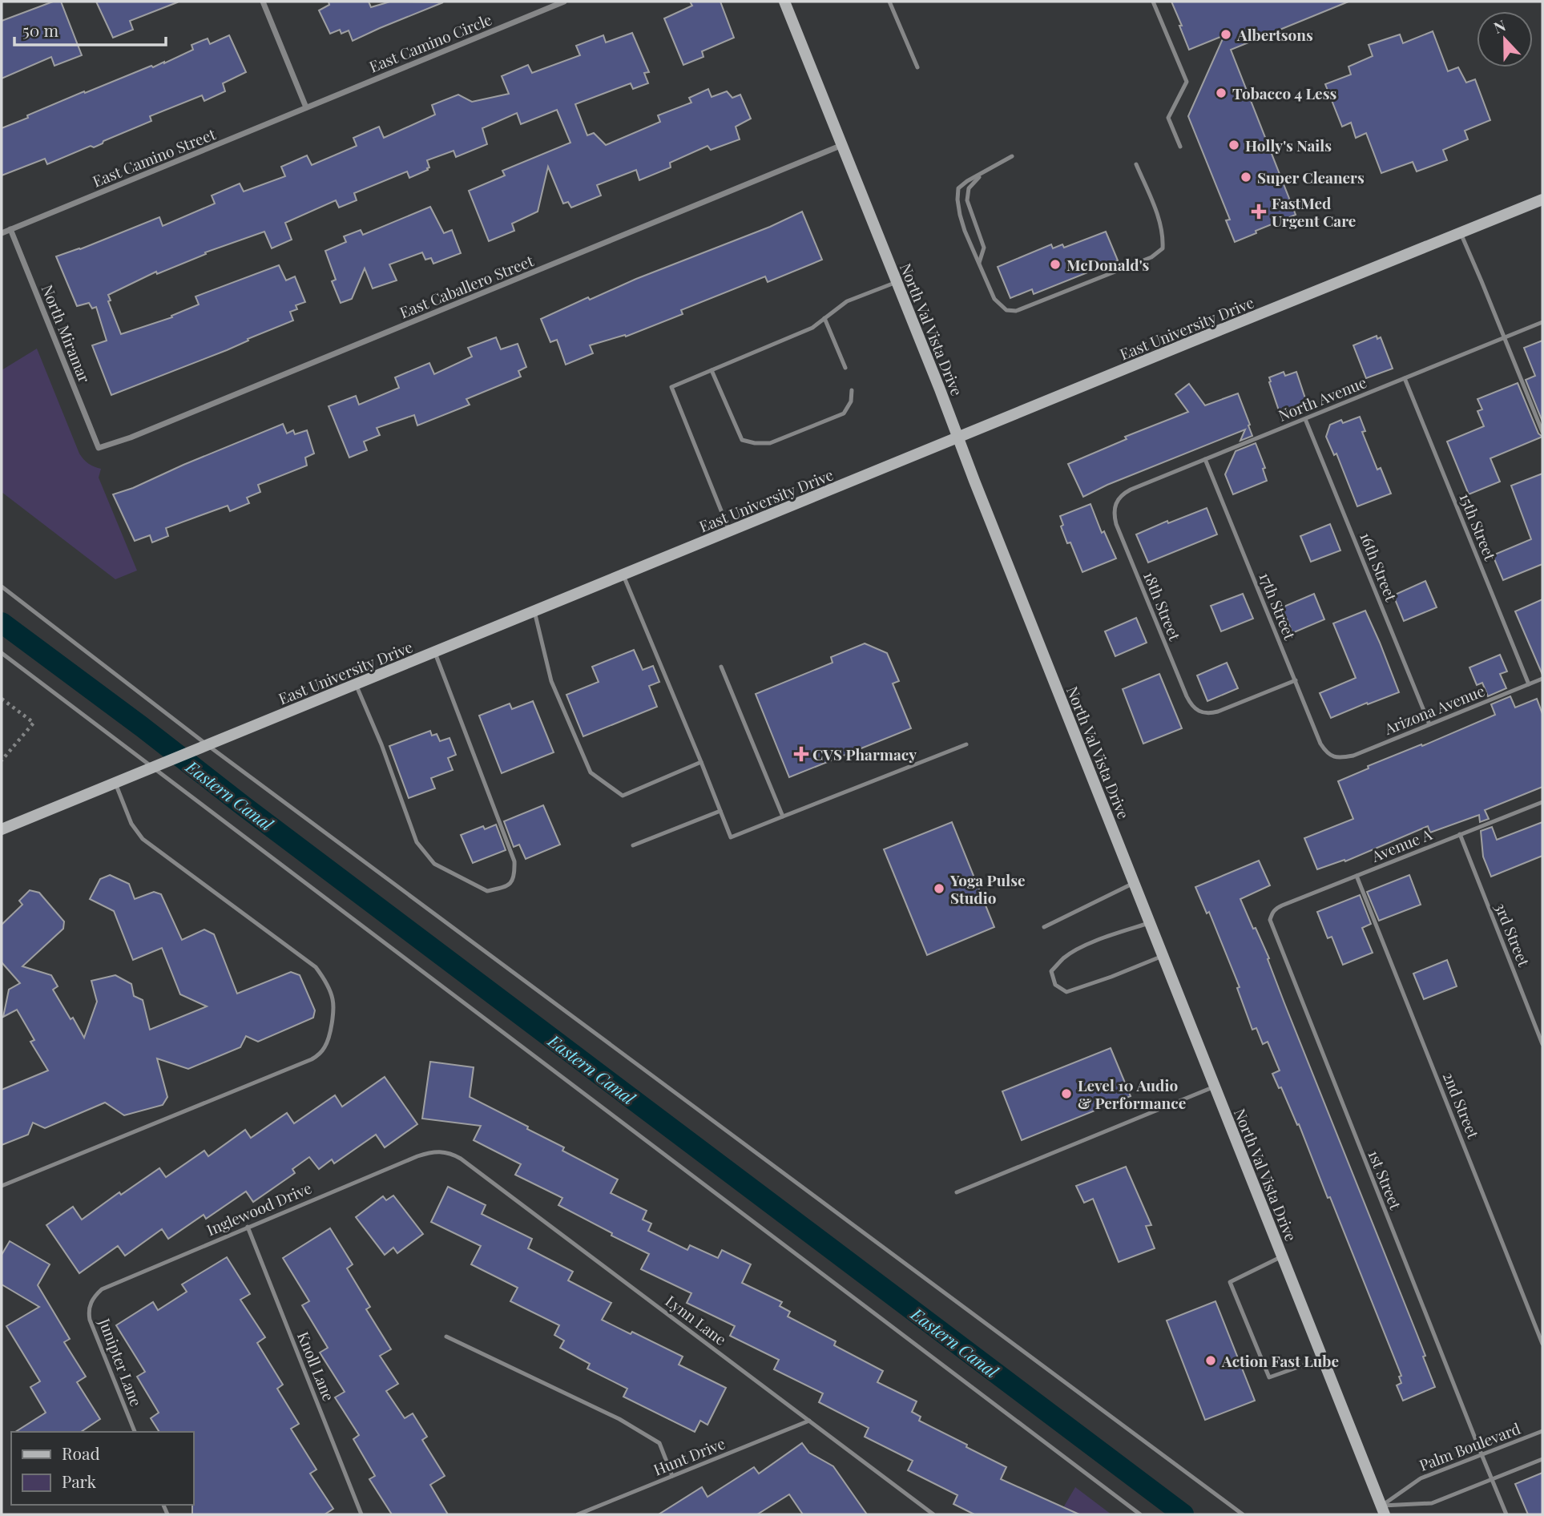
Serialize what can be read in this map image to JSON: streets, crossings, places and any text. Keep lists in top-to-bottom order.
{
  "streets": {
    "main road": ["East University Drive", "North Val Vista Drive"],
    "street": [
      "East Camino Circle",
      "East Camino Street",
      "East Caballero Street",
      "North Miramar"
    ],
    "lane": [
      "North Avenue",
      "15th Street",
      "16th Street",
      "18th Street",
      "17th Street",
      "Arizona Avenue",
      "Avenue A",
      "3rd Street",
      "2nd Street",
      "1st Street",
      "Inglewood Drive",
      "Lynn Lane",
      "Junipter Lane",
      "Knoll Lane",
      "Palm Boulevard",
      "Hunt Drive"
    ]
  },
  "crossings": [
    ["East Camino Circle", "East Camino Street"],
    ["East Camino Street", "North Miramar"],
    ["East Caballero Street", "North Val Vista Drive"],
    ["East Caballero Street", "North Miramar"],
    ["East University Drive", "North Val Vista Drive"],
    ["North Val Vista Drive", "Palm Boulevard"],
    ["North Avenue", "15th Street"],
    ["North Avenue", "16th Street"],
    ["North Avenue", "18th Street"],
    ["North Avenue", "17th Street"],
    ["15th Street", "Arizona Avenue"],
    ["16th Street", "Arizona Avenue"],
    ["18th Street", "17th Street"],
    ["17th Street", "Arizona Avenue"],
    ["Avenue A", "3rd Street"],
    ["Avenue A", "2nd Street"],
    ["Avenue A", "1st Street"],
    ["1st Street", "Palm Boulevard"],
    ["Inglewood Drive", "Lynn Lane"],
    ["Inglewood Drive", "Junipter Lane"],
    ["Inglewood Drive", "Knoll Lane"],
    ["Lynn Lane", "Hunt Drive"]
  ],
  "water": ["Eastern Canal"],
  "places": {
    "other": [
      "Albertsons",
      "Tobacco 4 Less",
      "Holly's Nails",
      "Super Cleaners",
      "McDonald's",
      "Yoga Pulse Studio",
      "Level 10 Audio & Performance",
      "Action Fast Lube"
    ],
    "health": ["FastMed Urgent Care", "CVS Pharmacy"]
  },
  "legend": ["Road", "Park"],
  "scale_bar": "50 m",
  "north": "top"
}
